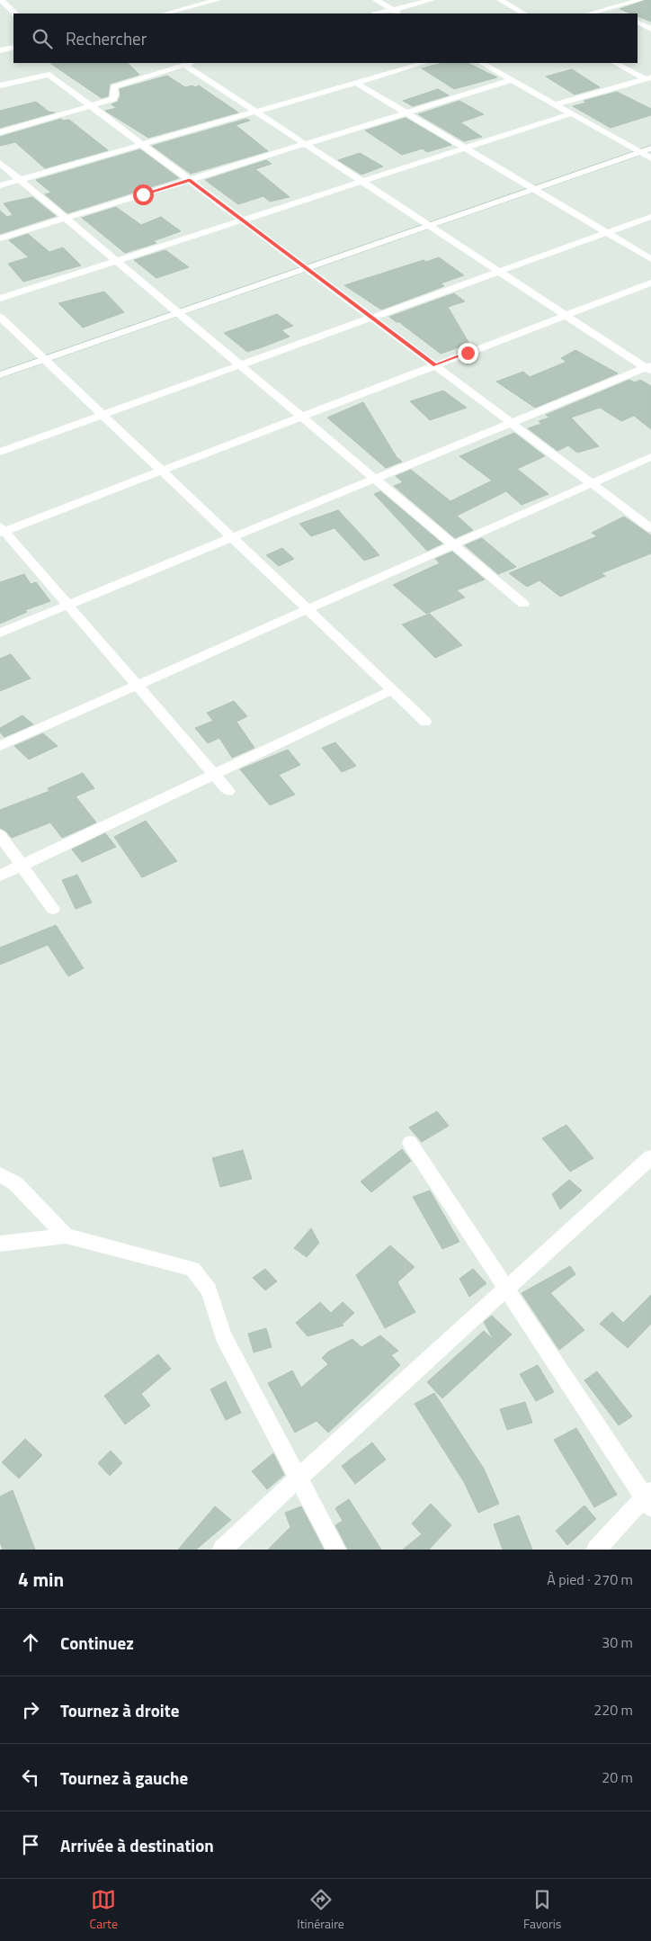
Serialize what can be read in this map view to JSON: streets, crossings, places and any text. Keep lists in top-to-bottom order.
{
  "page": {
    "search": "Rechercher",
    "heading": ["4 min", "À pied · 270 m"],
    "list": [
      ["Continuez", "30 m"],
      ["Tournez à droite", "220 m"],
      ["Tournez à gauche", "20 m"],
      "Arrivée à destination"
    ],
    "nav": ["Carte", "Itinéraire", "Favoris"]
  }
}
